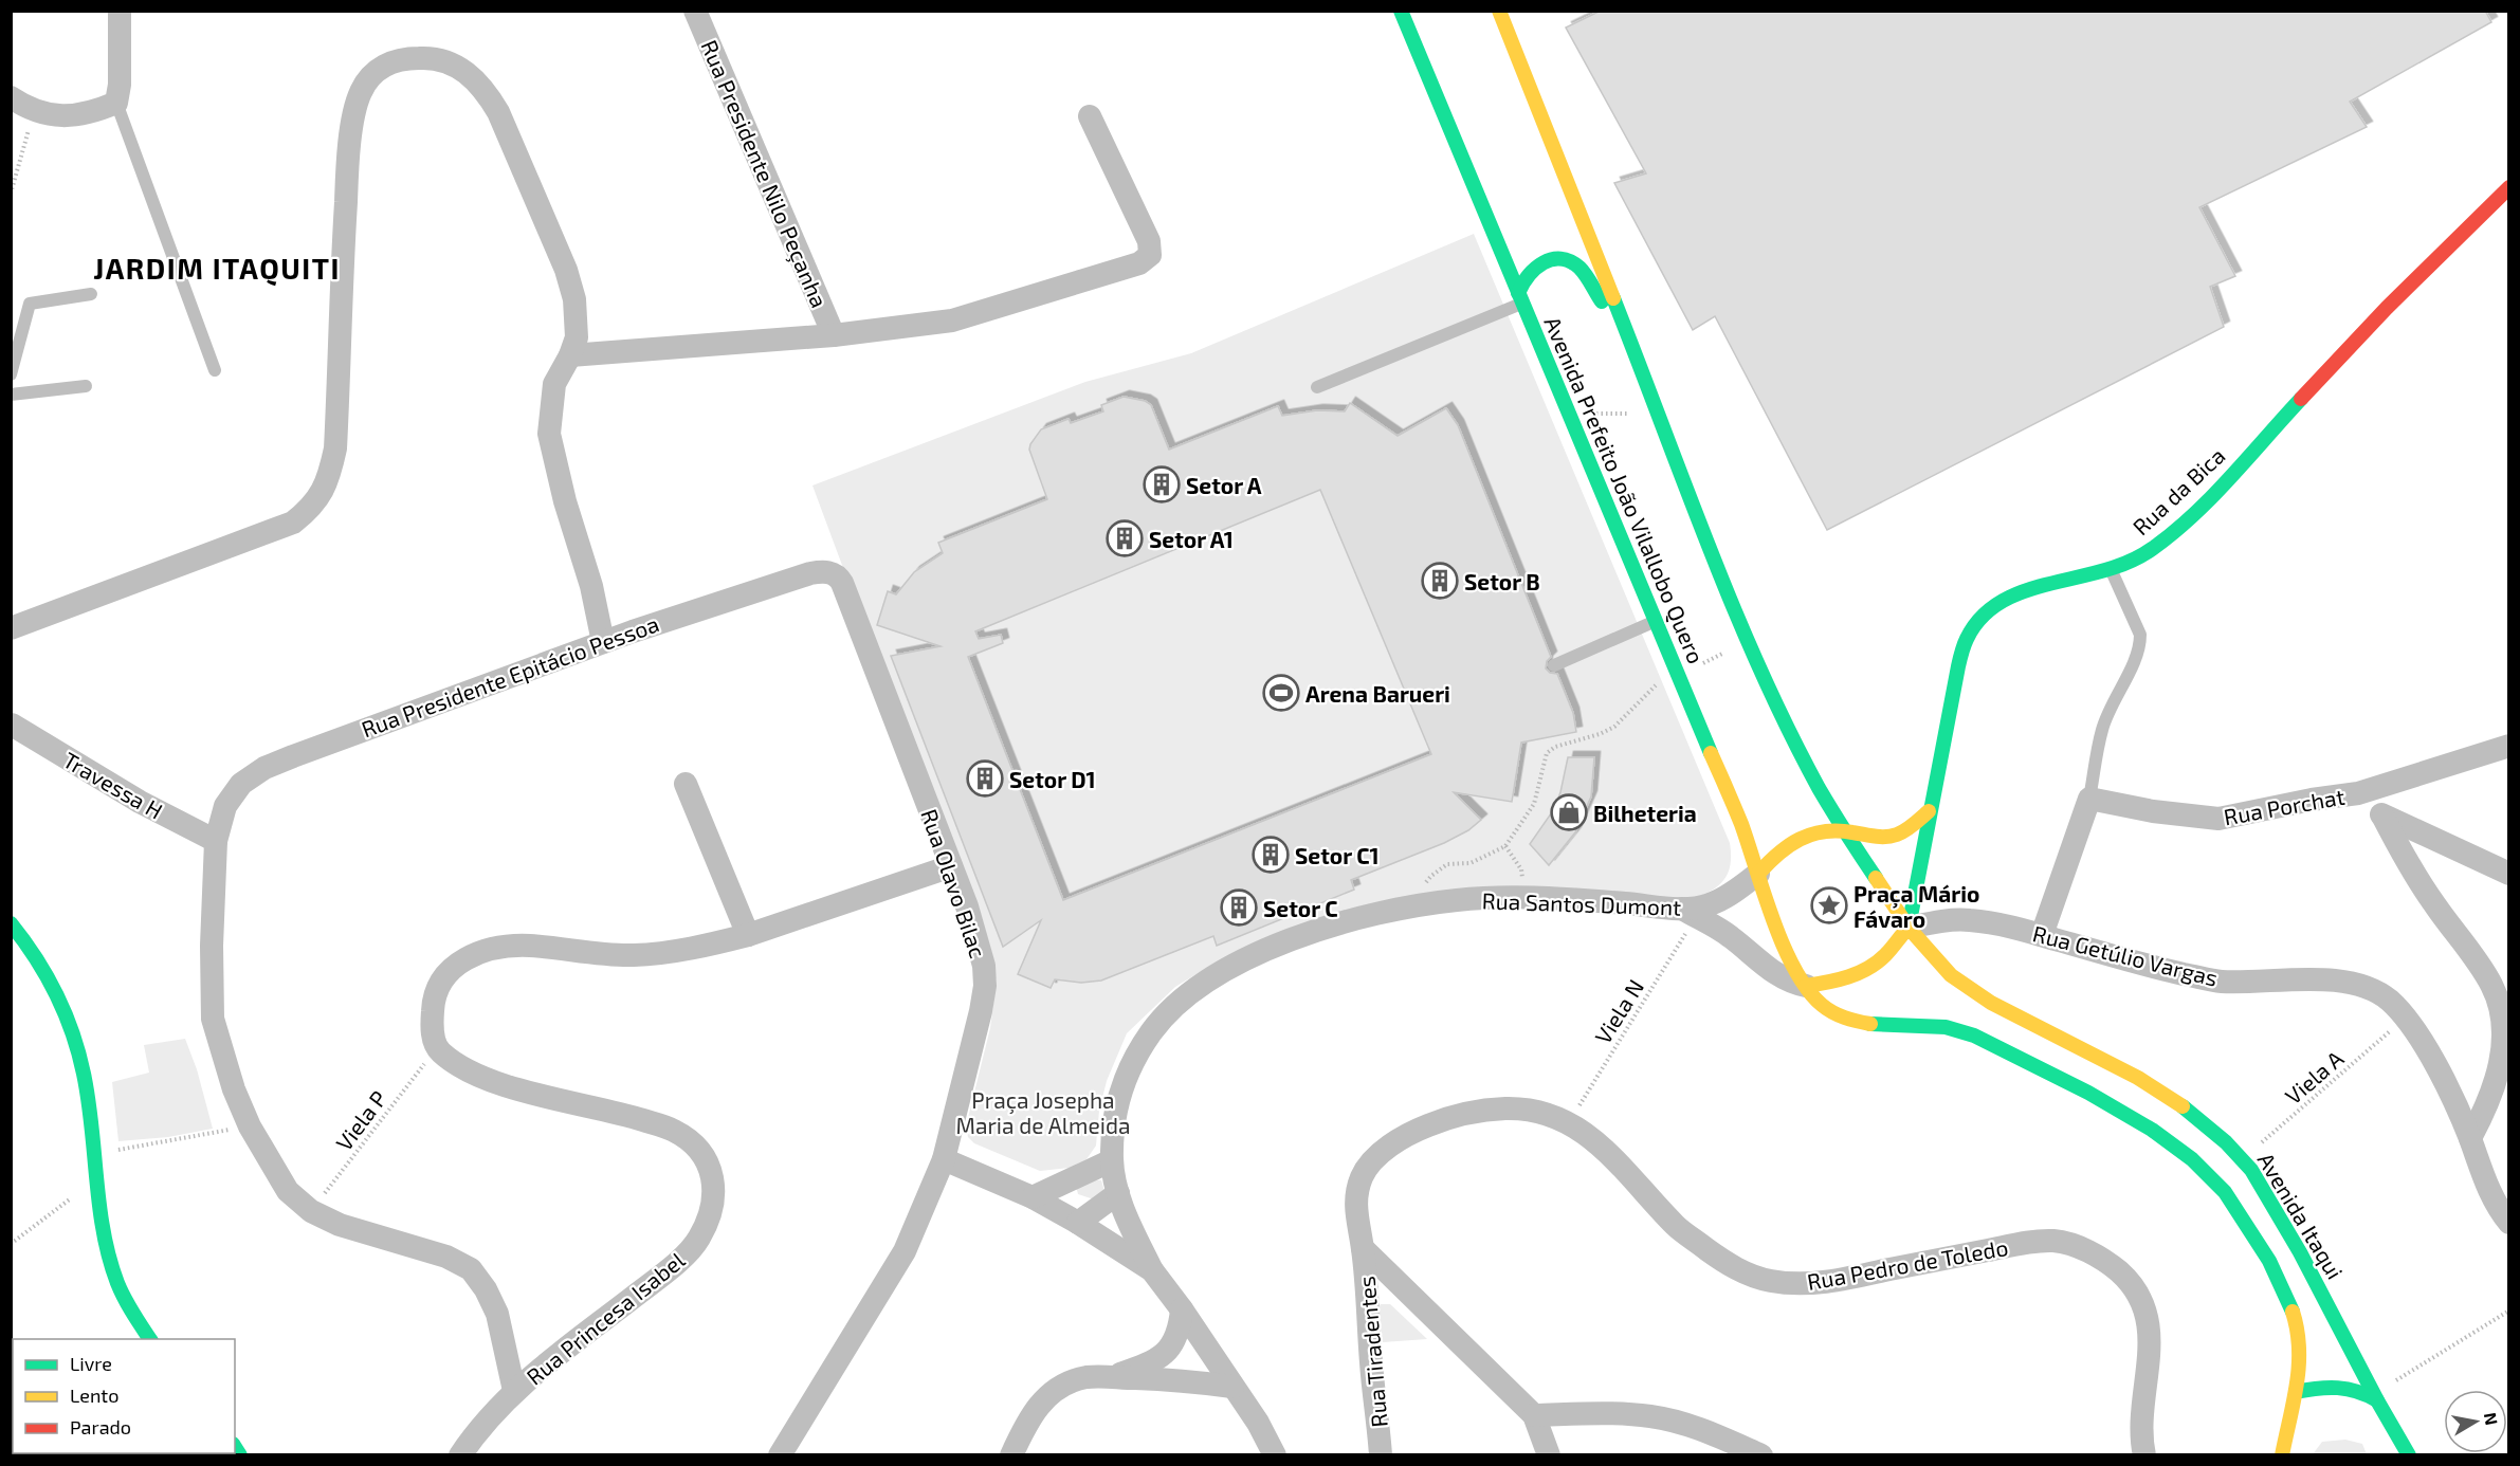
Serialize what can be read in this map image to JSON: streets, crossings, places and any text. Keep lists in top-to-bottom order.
{
  "streets": {
    "main road": ["Avenida Prefeito João Vilallobo Quero", "Rua da Bica", "Avenida Itaqui"],
    "street": [
      "Rua Presidente Nilo Peçanha",
      "Rua Presidente Epitácio Pessoa",
      "Travessa H",
      "Rua Porchat",
      "Rua Olavo Bilac",
      "Rua Santos Dumont",
      "Rua Getúlio Vargas",
      "Rua Pedro de Toledo",
      "Rua Princesa Isabel",
      "Rua Tiradentes"
    ],
    "path": ["Viela N", "Viela A", "Viela P"]
  },
  "crossings": [
    ["Avenida Prefeito João Vilallobo Quero", "Rua da Bica"],
    ["Avenida Prefeito João Vilallobo Quero", "Rua Santos Dumont"],
    ["Avenida Prefeito João Vilallobo Quero", "Rua Getúlio Vargas"],
    ["Avenida Prefeito João Vilallobo Quero", "Avenida Itaqui"],
    ["Rua da Bica", "Rua Santos Dumont"],
    ["Rua da Bica", "Rua Getúlio Vargas"],
    ["Rua da Bica", "Avenida Itaqui"],
    ["Rua Presidente Epitácio Pessoa", "Travessa H"],
    ["Rua Presidente Epitácio Pessoa", "Rua Olavo Bilac"],
    ["Rua Presidente Epitácio Pessoa", "Viela P"],
    ["Rua Presidente Epitácio Pessoa", "Rua Princesa Isabel"],
    ["Rua Santos Dumont", "Rua Getúlio Vargas"],
    ["Rua Santos Dumont", "Viela N"],
    ["Rua Santos Dumont", "Avenida Itaqui"],
    ["Rua Getúlio Vargas", "Viela A"],
    ["Rua Getúlio Vargas", "Avenida Itaqui"],
    ["Viela N", "Rua Pedro de Toledo"],
    ["Viela A", "Avenida Itaqui"],
    ["Viela P", "Rua Princesa Isabel"],
    ["Rua Pedro de Toledo", "Rua Tiradentes"]
  ],
  "districts": ["JARDIM ITAQUITI"],
  "parks": ["Praça Josepha Maria de Almeida"],
  "places": {
    "building": [
      "Setor A",
      "Setor A1",
      "Setor B",
      "Setor D1",
      "Setor C1",
      "Setor C"
    ],
    "sports": ["Arena Barueri"],
    "shop": ["Bilheteria"],
    "place": ["Praça Mário Fávaro"]
  },
  "legend": ["Livre", "Lento", "Parado"],
  "north": "right"
}
